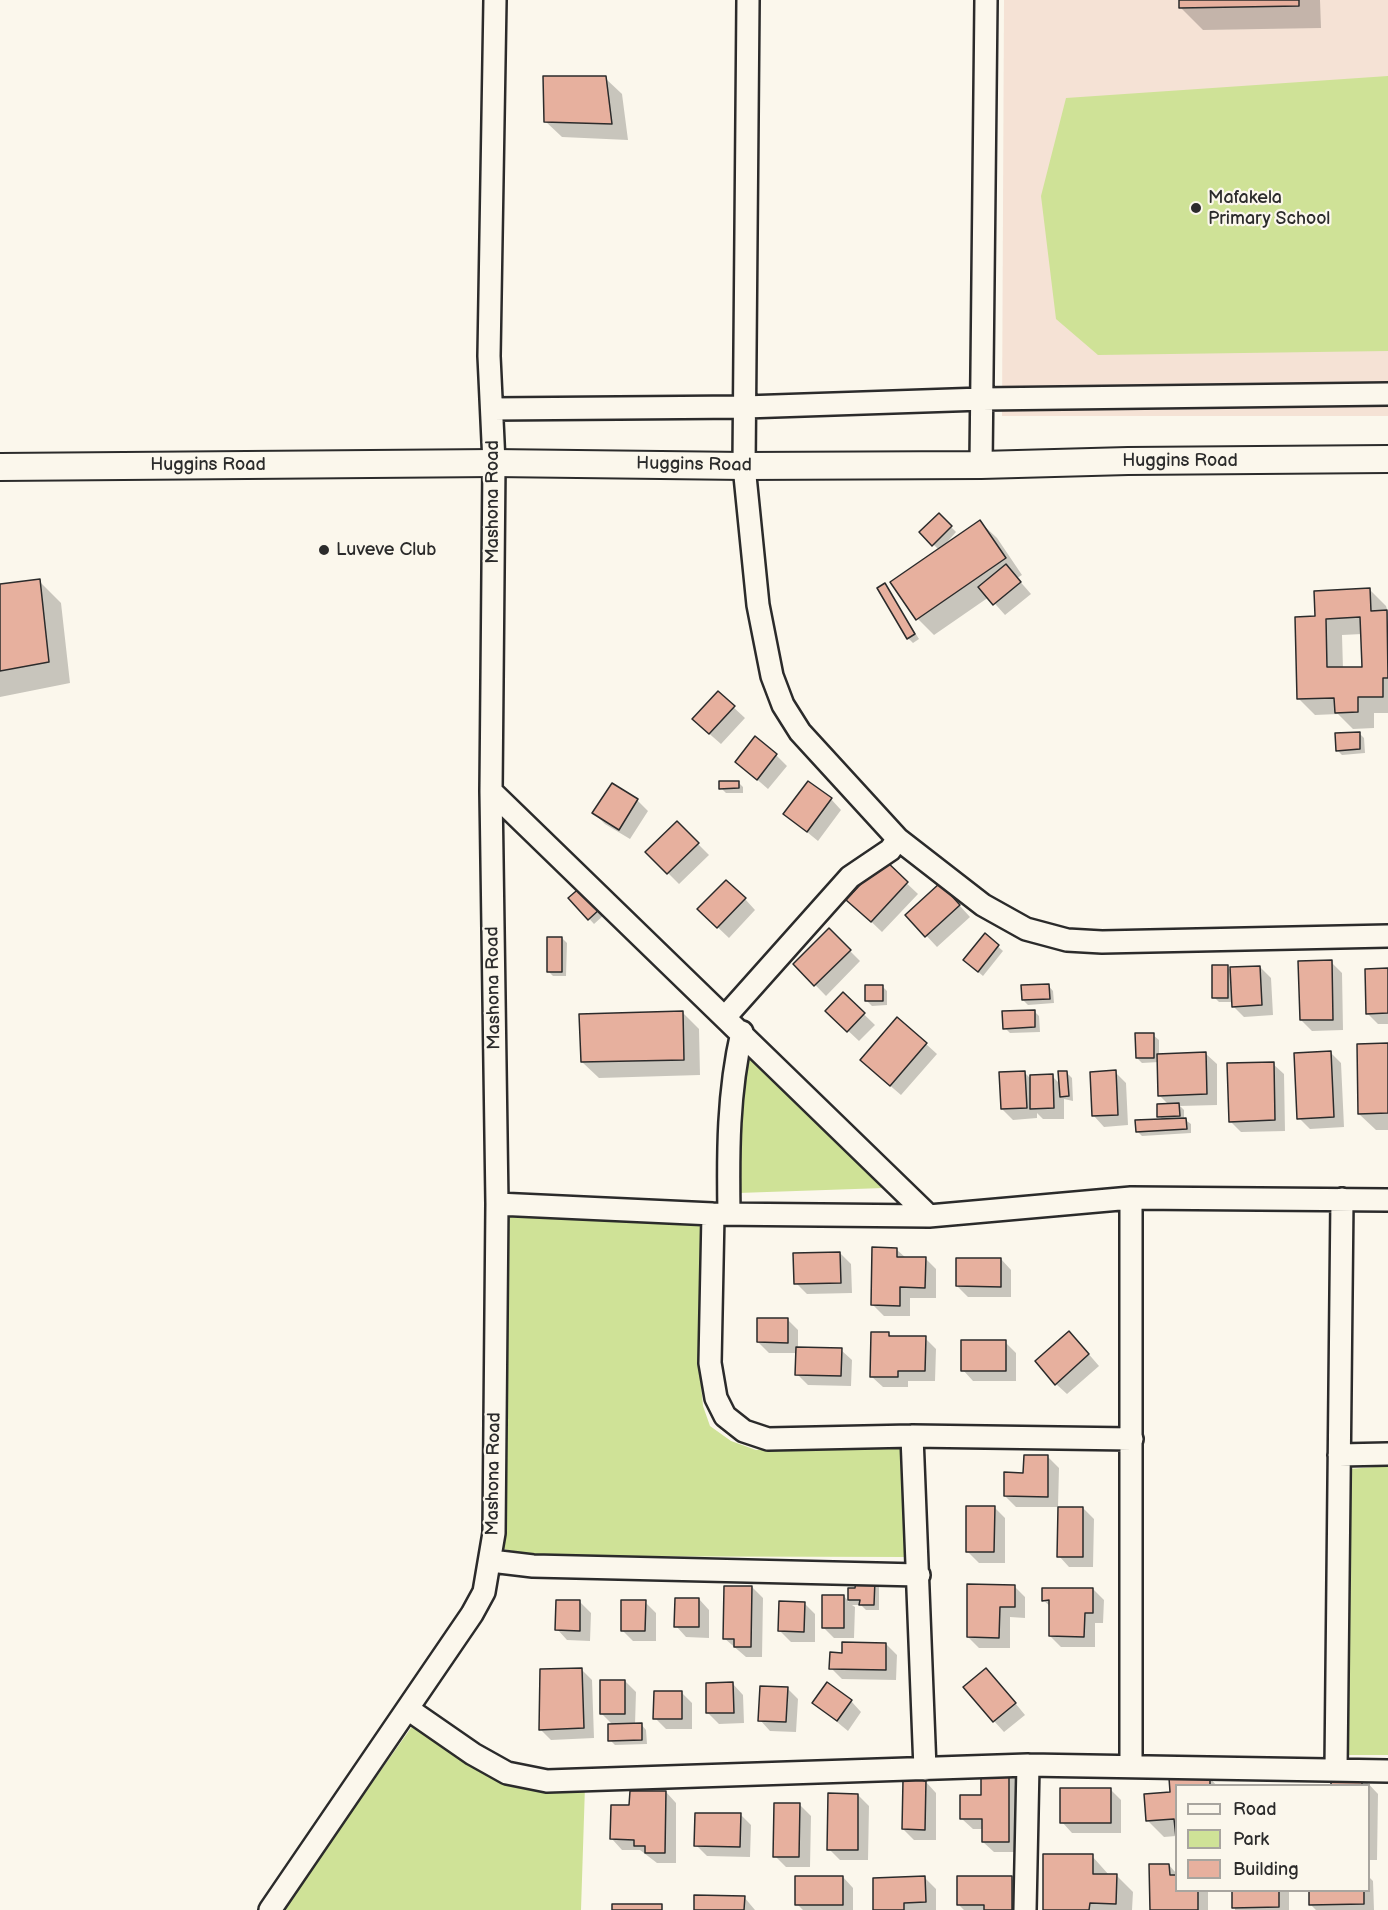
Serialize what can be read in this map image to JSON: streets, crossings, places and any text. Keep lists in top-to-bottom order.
{
  "streets": {
    "street": ["Huggins Road", "Mashona Road"]
  },
  "crossings": [
    ["Huggins Road", "Mashona Road"]
  ],
  "places": ["Mafakela Primary School", "Luveve Club"],
  "legend": ["Road", "Park", "Building"]
}
